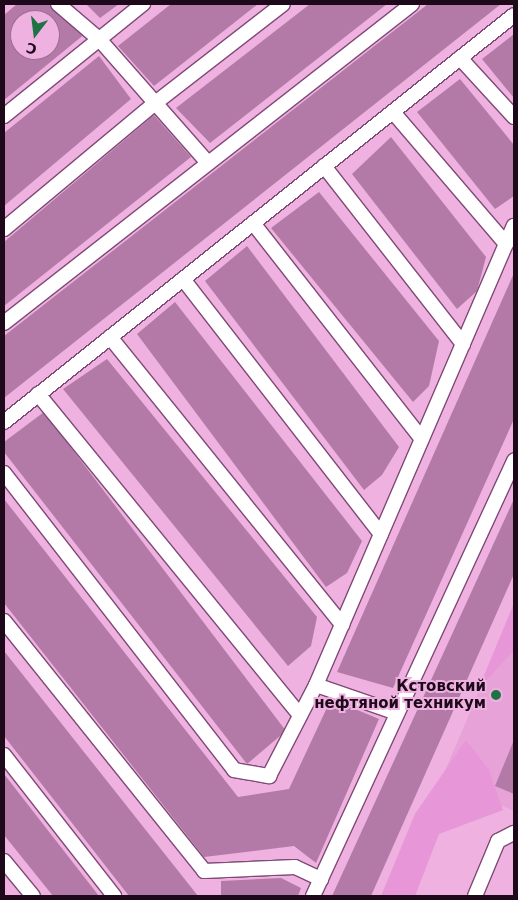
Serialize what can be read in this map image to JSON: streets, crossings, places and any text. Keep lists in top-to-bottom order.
{
  "places": ["Кстовский нефтяной техникум"],
  "north": "bottom"
}
